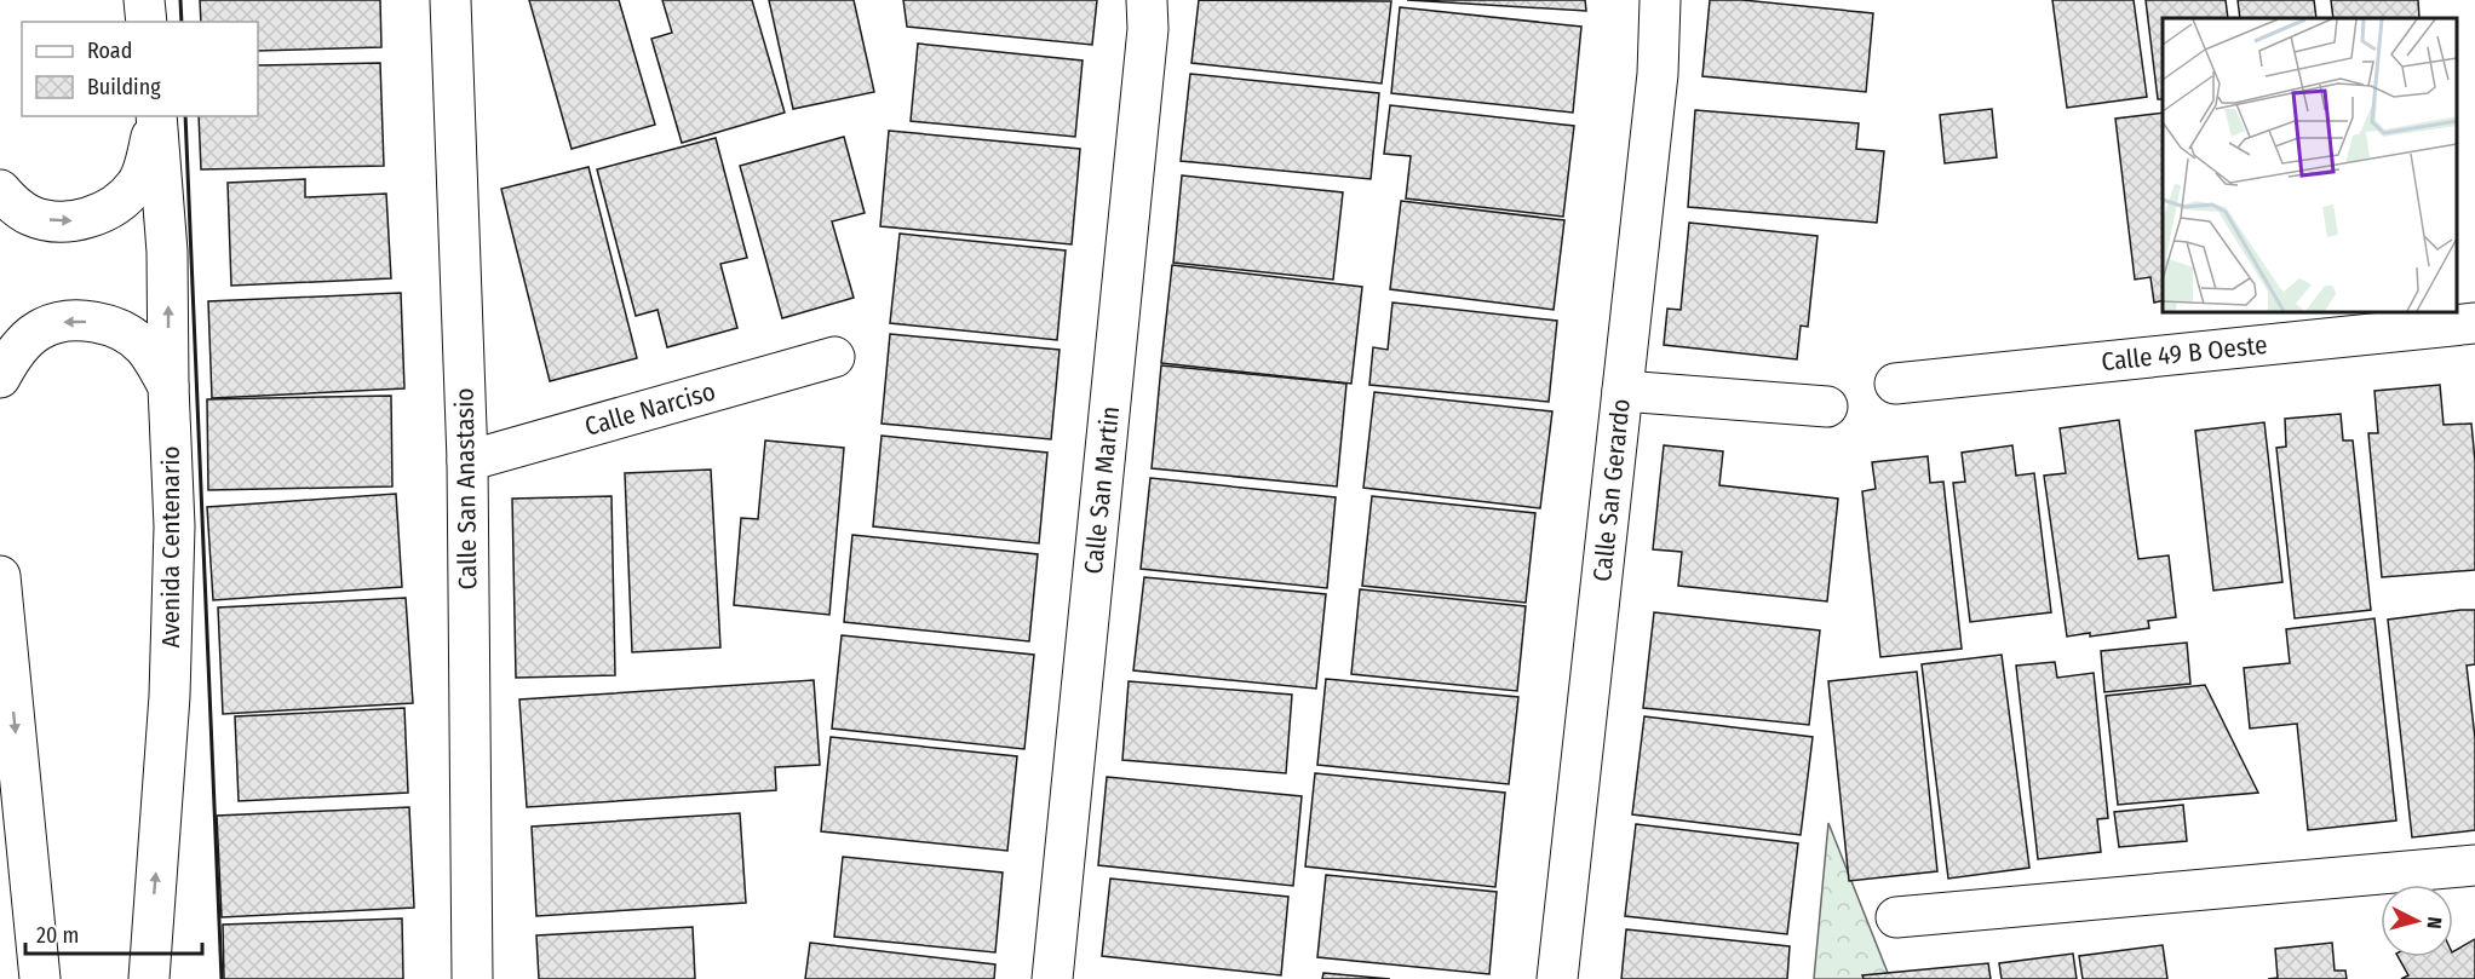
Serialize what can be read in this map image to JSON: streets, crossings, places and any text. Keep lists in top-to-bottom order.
{
  "streets": {
    "street": [
      "Calle 49 B Oeste",
      "Calle Narciso",
      "Calle San Anastasio",
      "Calle San Martin",
      "Calle San Gerardo",
      "Avenida Centenario"
    ]
  },
  "crossings": [
    ["Calle Narciso", "Calle San Anastasio"]
  ],
  "legend": ["Road", "Building"],
  "scale_bar": "20 m",
  "north": "right"
}
